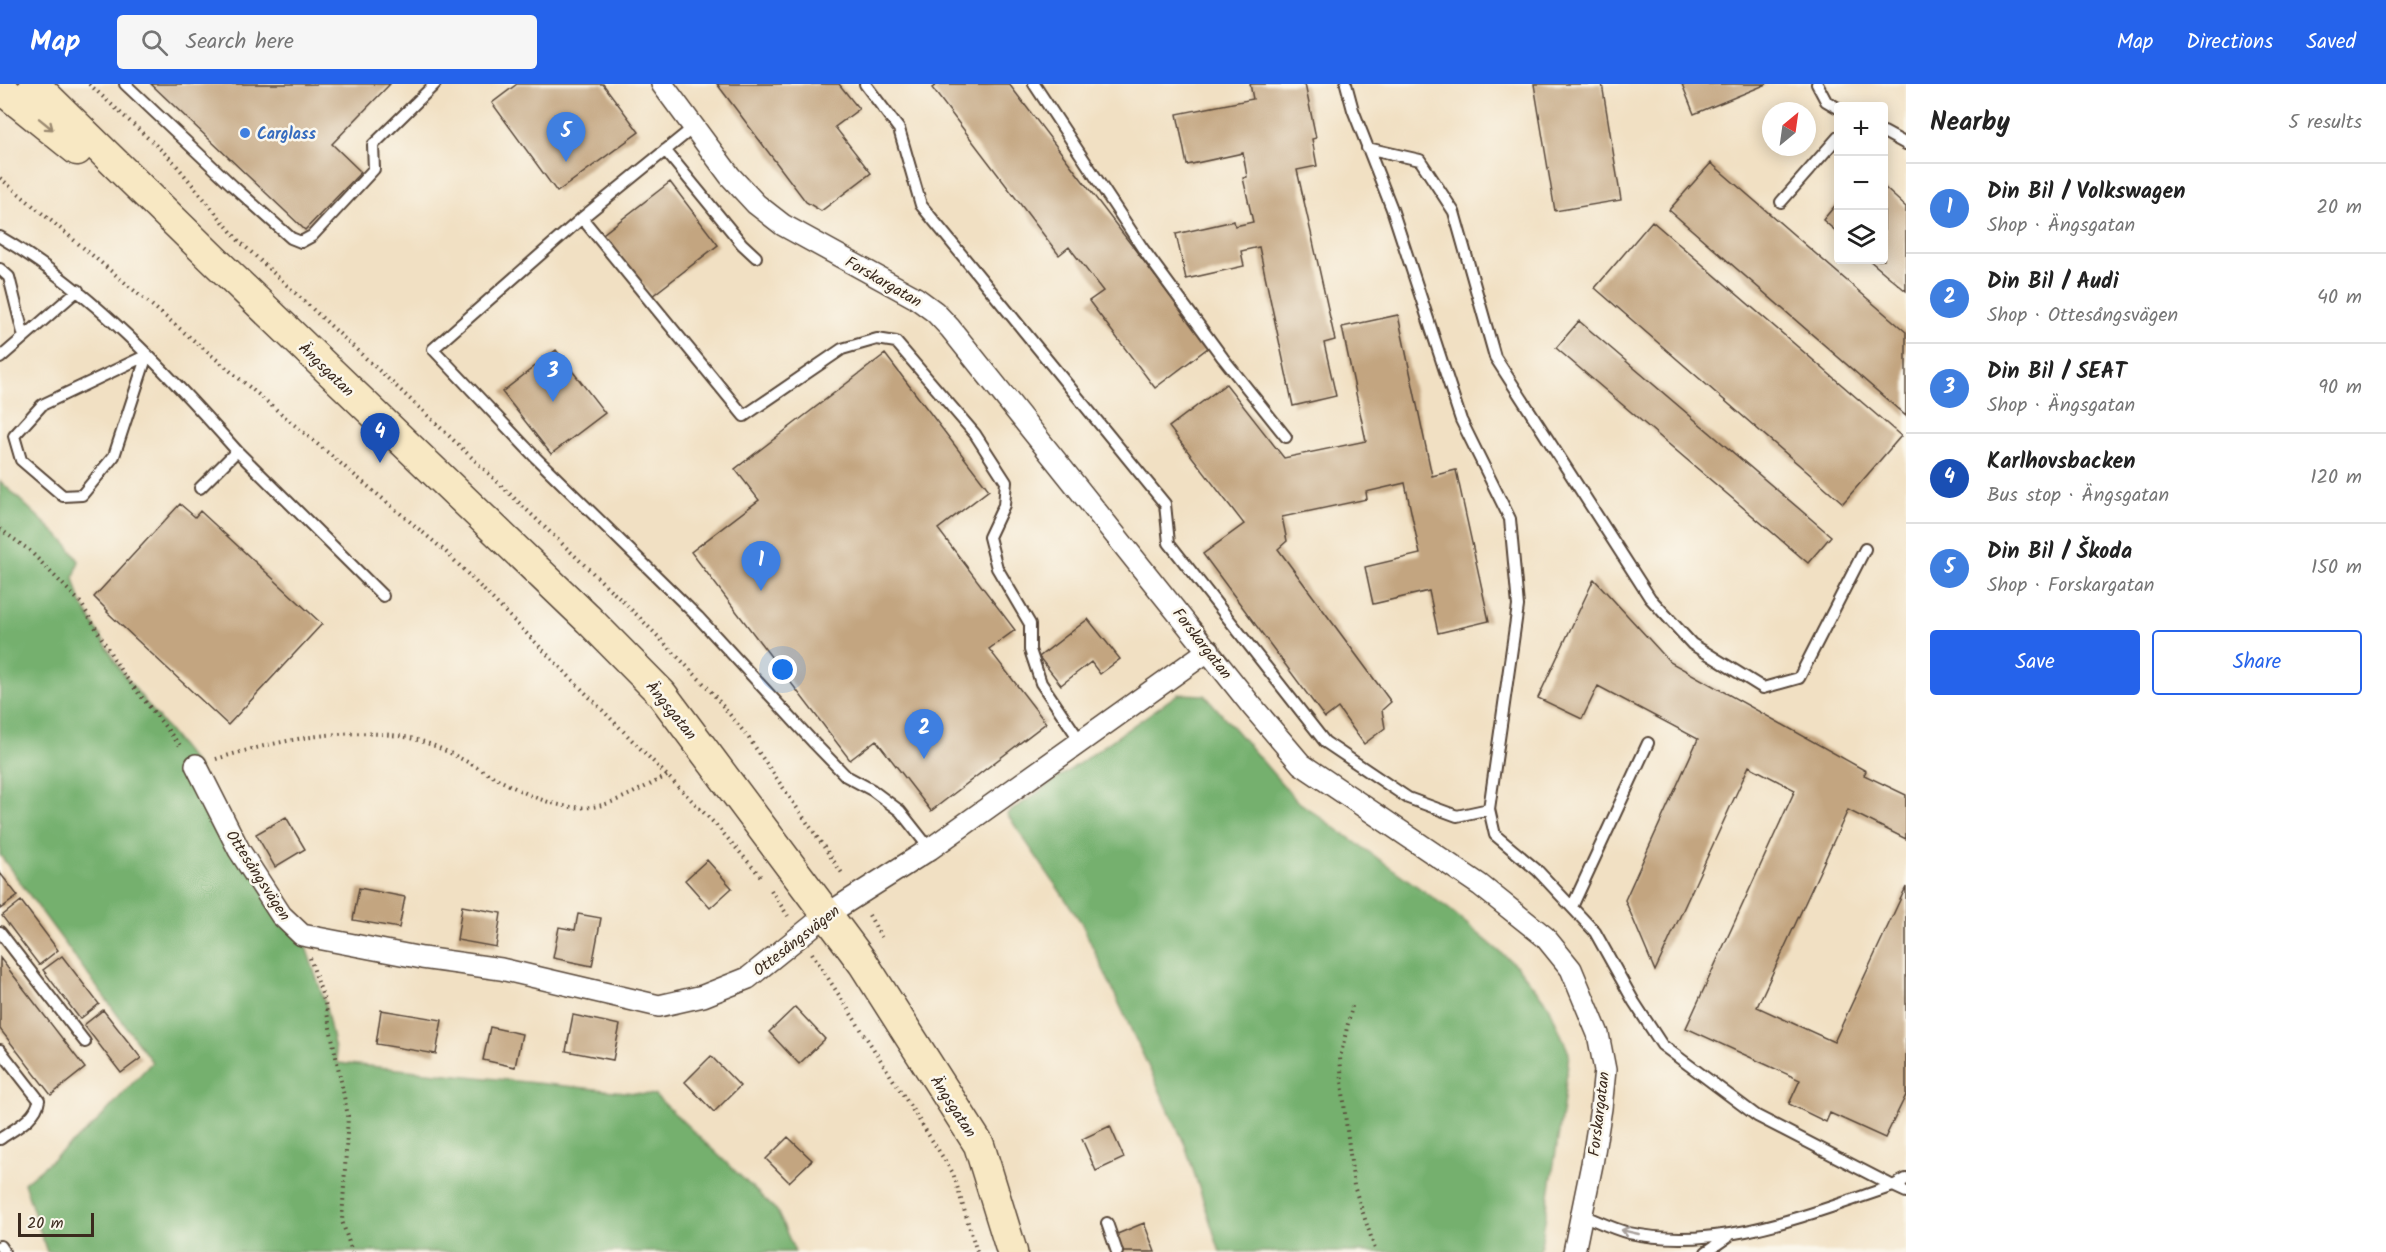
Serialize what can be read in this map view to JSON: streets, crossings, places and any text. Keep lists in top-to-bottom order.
{
  "streets": {
    "main road": ["Ängsgatan"],
    "street": ["Forskargatan", "Ottesångsvägen"]
  },
  "crossings": [
    ["Forskargatan", "Ottesångsvägen"],
    ["Ängsgatan", "Ottesångsvägen"]
  ],
  "places": ["Carglass"],
  "scale_bar": "20 m",
  "north": "top right",
  "page": {
    "header": "Map",
    "search": "Search here",
    "nav": ["Map", "Directions", "Saved"],
    "heading": ["Nearby", "5 results"],
    "map_buttons": ["+", "−"],
    "pins": [
      "5",
      "3",
      "4",
      "1",
      "2"
    ],
    "list": [
      {
        "mark": "1",
        "name": "Din Bil / Volkswagen",
        "note": "Shop · Ängsgatan",
        "value": "20 m"
      },
      {
        "mark": "2",
        "name": "Din Bil / Audi",
        "note": "Shop · Ottesångsvägen",
        "value": "40 m"
      },
      {
        "mark": "3",
        "name": "Din Bil / SEAT",
        "note": "Shop · Ängsgatan",
        "value": "90 m"
      },
      {
        "mark": "4",
        "name": "Karlhovsbacken",
        "note": "Bus stop · Ängsgatan",
        "value": "120 m"
      },
      {
        "mark": "5",
        "name": "Din Bil / Škoda",
        "note": "Shop · Forskargatan",
        "value": "150 m"
      }
    ],
    "buttons": ["Save", "Share"],
    "scale": "20 m"
  }
}
